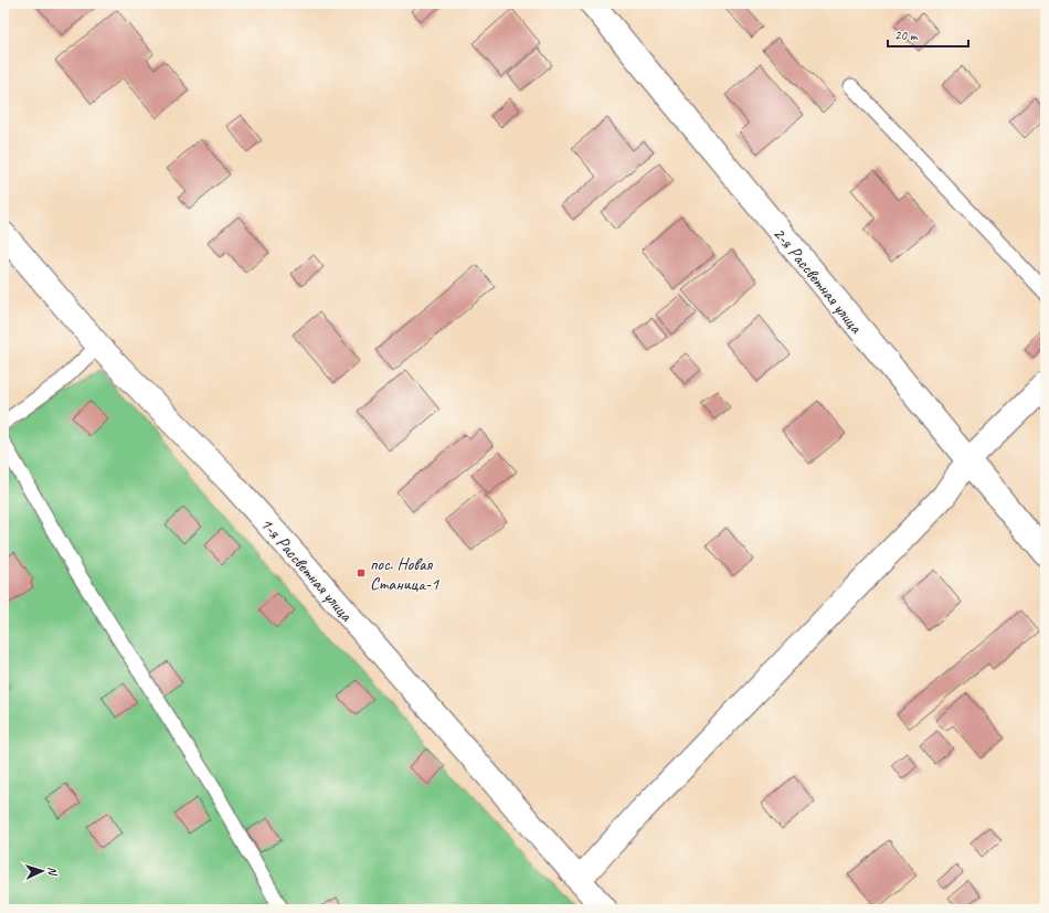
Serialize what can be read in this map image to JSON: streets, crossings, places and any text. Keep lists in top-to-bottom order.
{
  "streets": {
    "street": ["2-я Рассветная улица", "1-я Рассветная улица"]
  },
  "places": {
    "transit": ["пос. Новая Станица-1"]
  },
  "scale_bar": "20 m",
  "north": "right"
}
